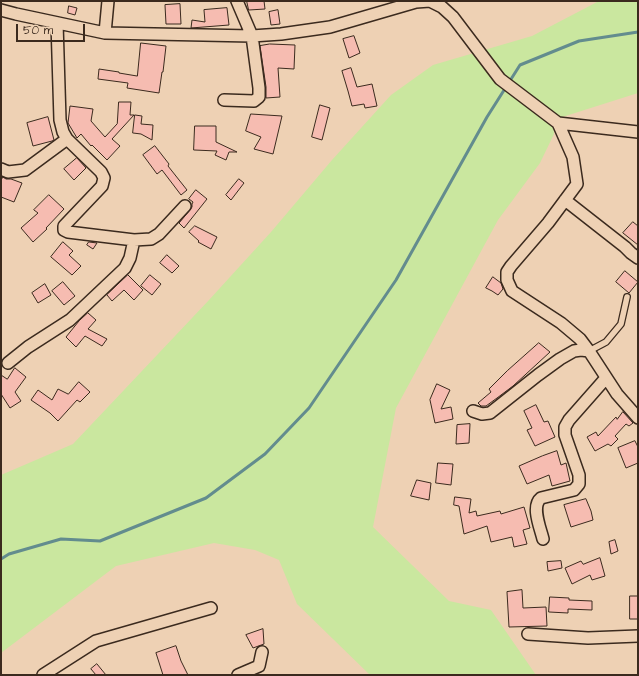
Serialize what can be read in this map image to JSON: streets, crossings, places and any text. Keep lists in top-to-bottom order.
{
  "scale_bar": "50 m"
}
